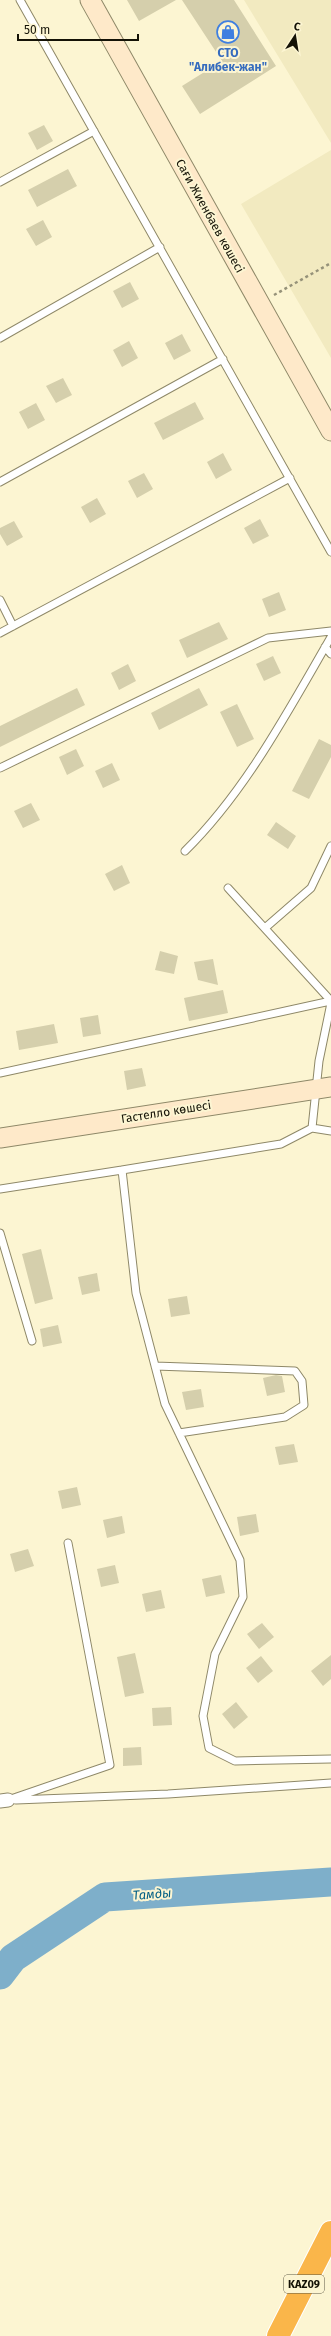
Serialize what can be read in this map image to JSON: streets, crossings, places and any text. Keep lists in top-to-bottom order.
{
  "streets": {
    "highway": ["KAZ09"],
    "main road": ["Сағи Жиенбаев көшесі", "Гастелло көшесі"]
  },
  "water": ["Тамды"],
  "places": {
    "shop": ["СТО \"Алибек-жан\""]
  },
  "scale_bar": "50 m",
  "north": "top"
}
